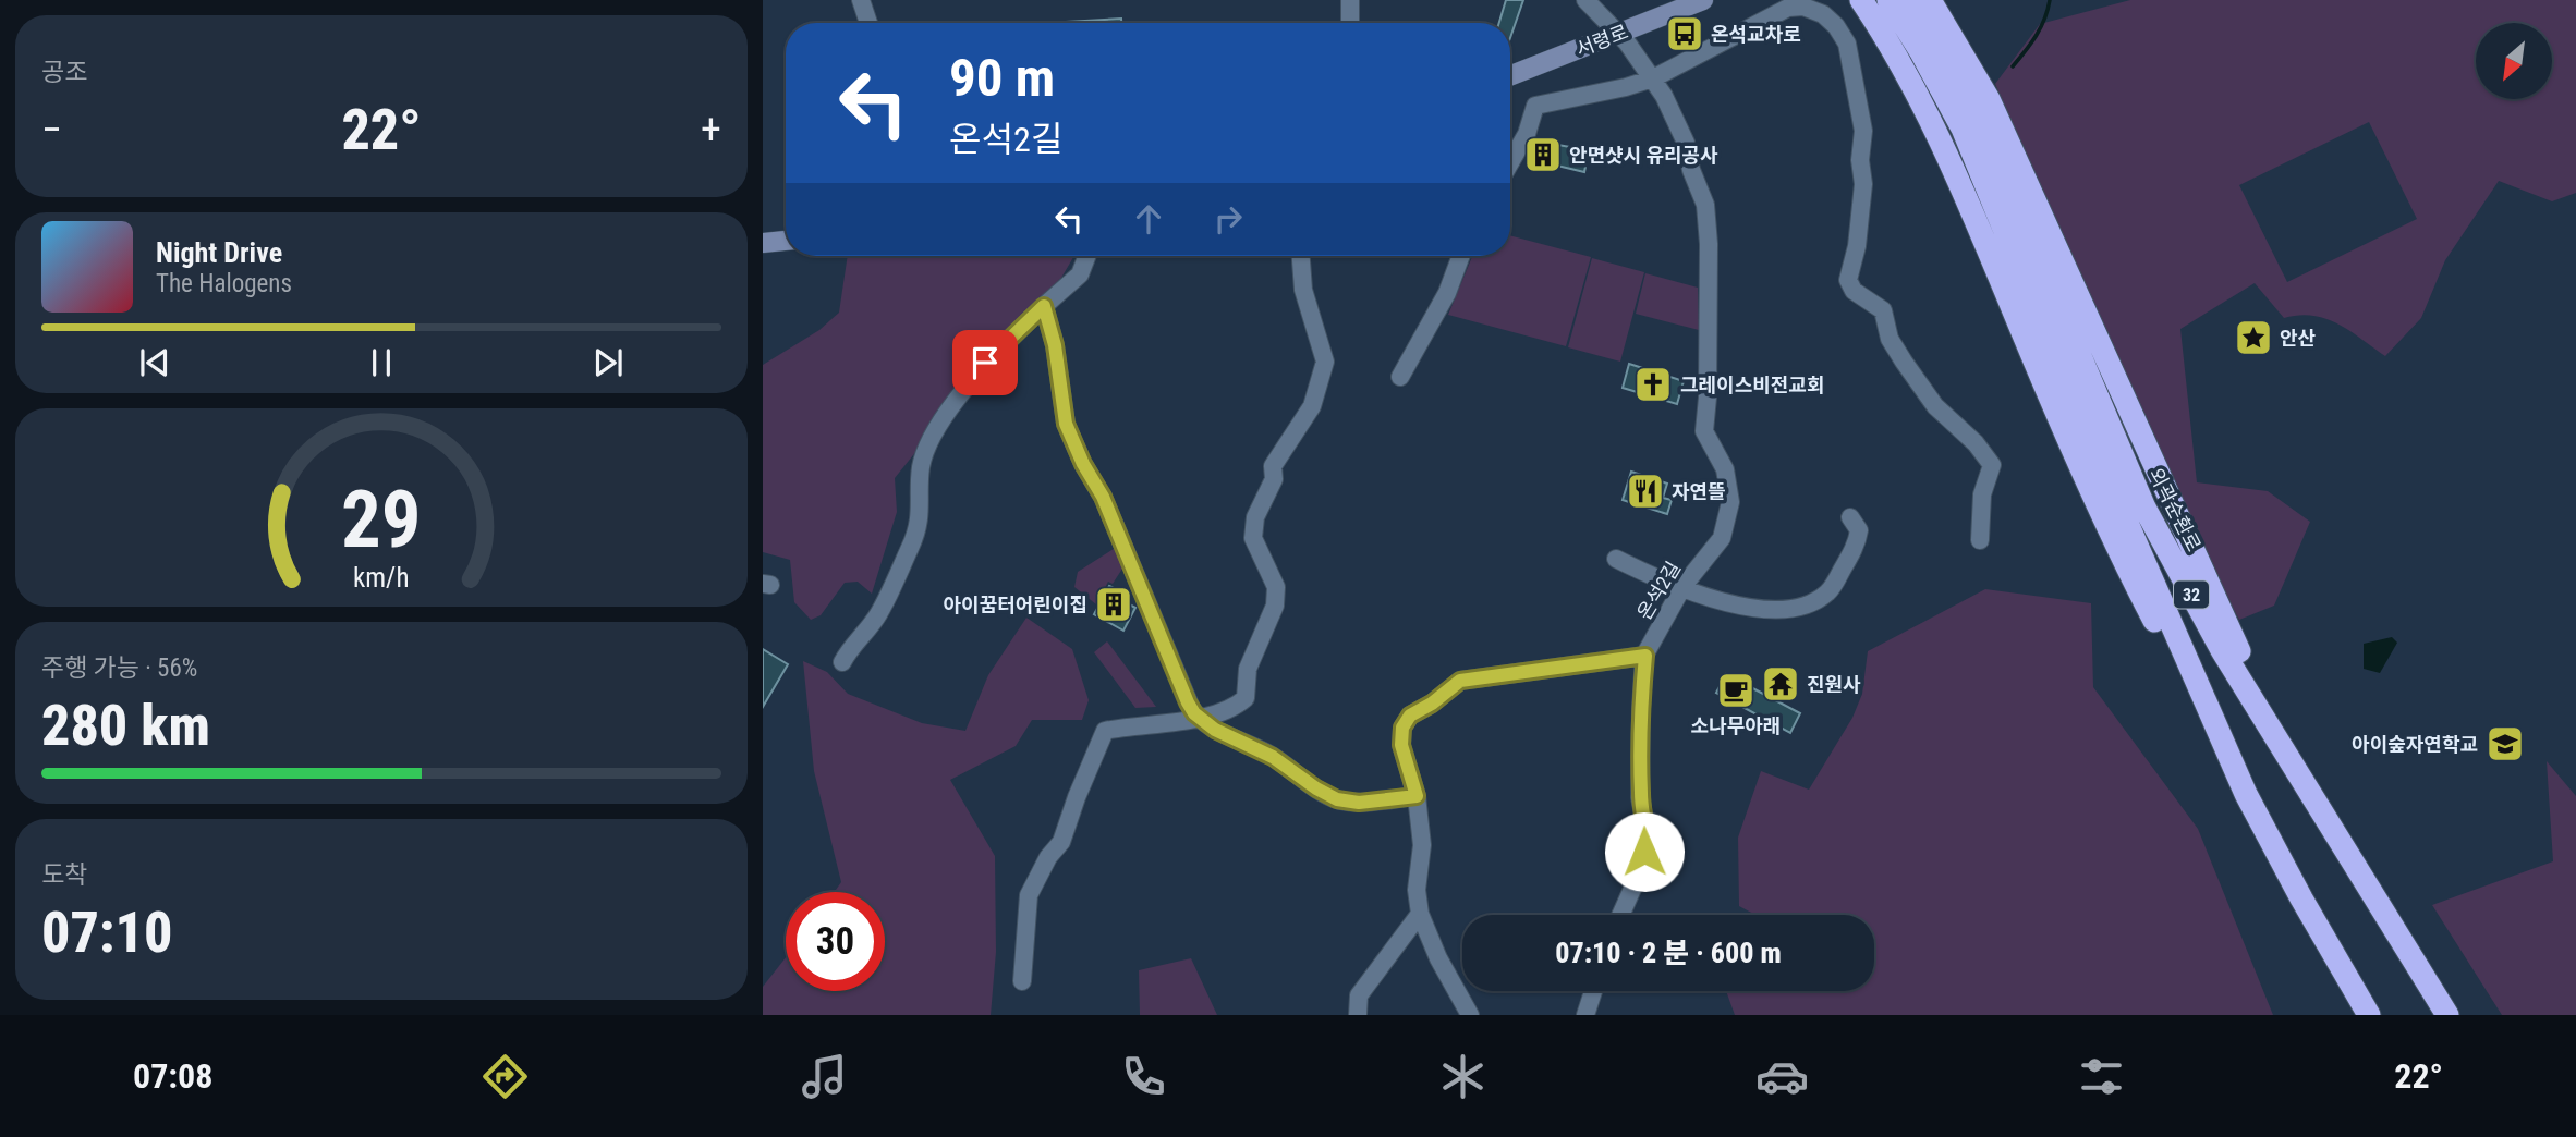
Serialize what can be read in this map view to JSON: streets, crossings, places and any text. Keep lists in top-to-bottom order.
{
  "streets": {
    "highway": ["외곽순환로", "32"],
    "street": ["서령로", "온석2길"]
  },
  "crossings": [
    ["서령로", "온석2길"]
  ],
  "places": {
    "bus stop": ["온석교차로"],
    "building": ["안면샷시 유리공사", "아이꿈터어린이집"],
    "place": ["안산"],
    "church": ["그레이스비전교회"],
    "restaurant": ["자연뜰"],
    "temple": ["진원사"],
    "cafe": ["소나무아래"],
    "school or university": ["아이숲자연학교"]
  },
  "north": "bottom left",
  "page": {
    "tile": [
      "공조",
      ["주행 가능 · 56%", "280 km"],
      ["도착", "07:10"]
    ],
    "turn": ["90 m", "온석2길"],
    "heat": ["−", "22°", "+"],
    "song": ["Night Drive", "The Halogens"],
    "limit": "30",
    "trip": "07:10 · 2 분 · 600 m",
    "tabs": ["07:08", "22°"],
    "gauge": ["29", "km/h"]
  }
}
